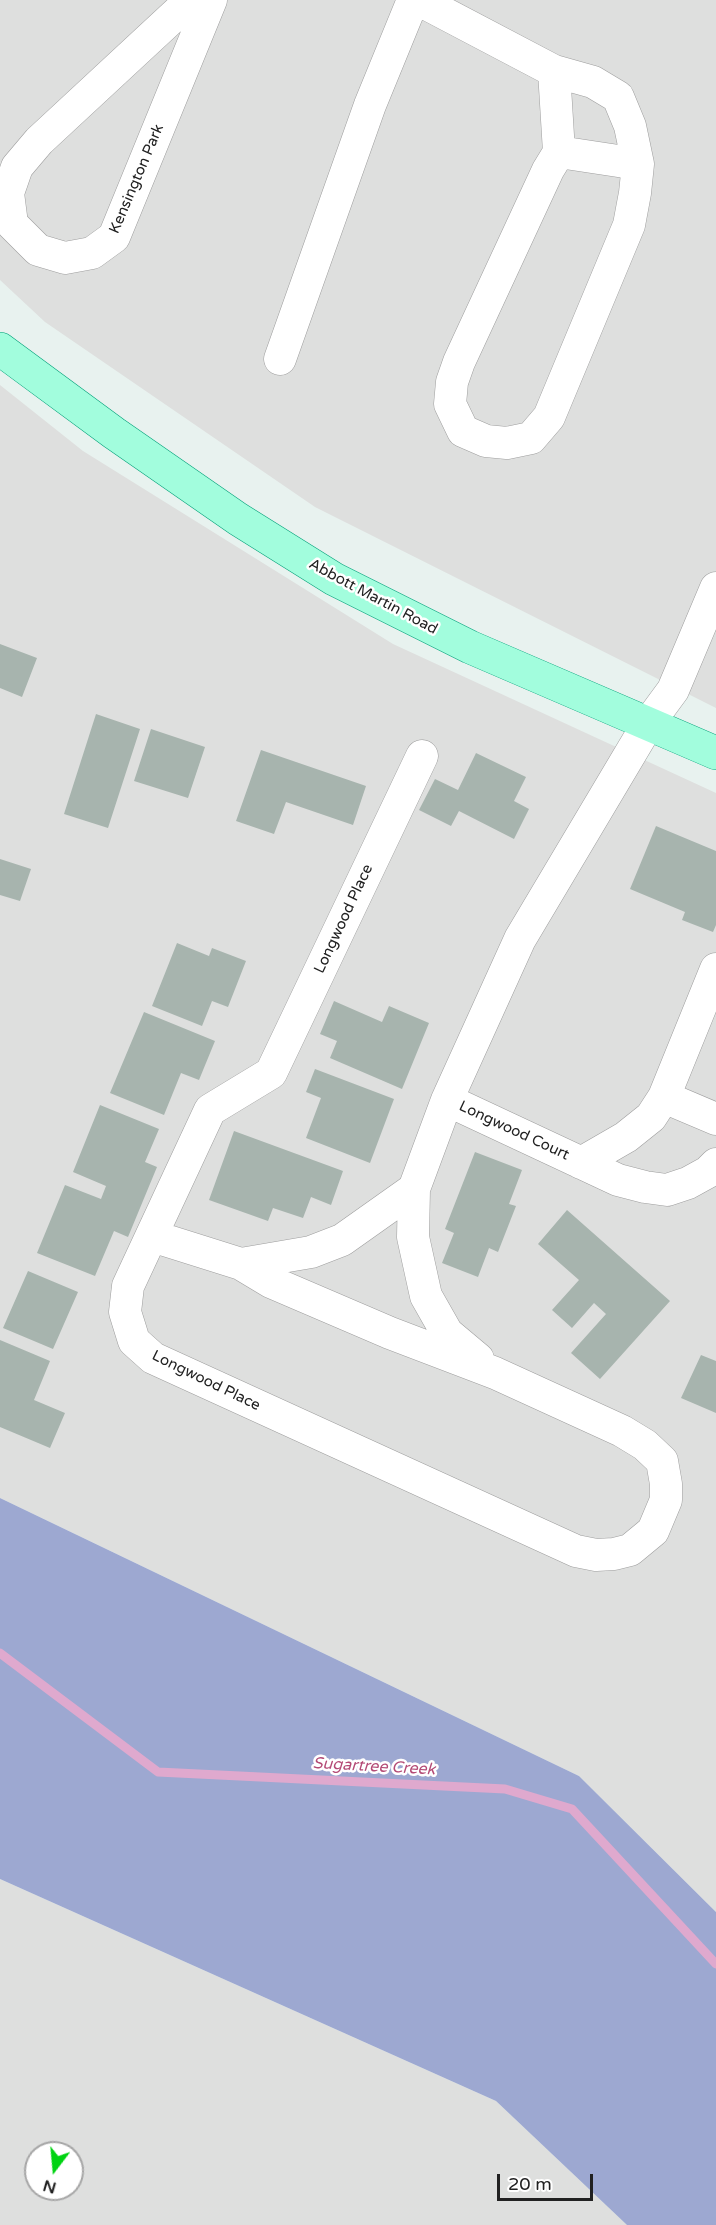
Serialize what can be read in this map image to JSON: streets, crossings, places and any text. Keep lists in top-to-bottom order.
{
  "streets": {
    "main road": ["Abbott Martin Road"],
    "street": ["Kensington Park", "Longwood Place", "Longwood Court"]
  },
  "crossings": [
    ["Abbott Martin Road", "Longwood Place"],
    ["Longwood Place", "Longwood Court"]
  ],
  "water": ["Sugartree Creek"],
  "scale_bar": "20 m",
  "north": "bottom"
}
